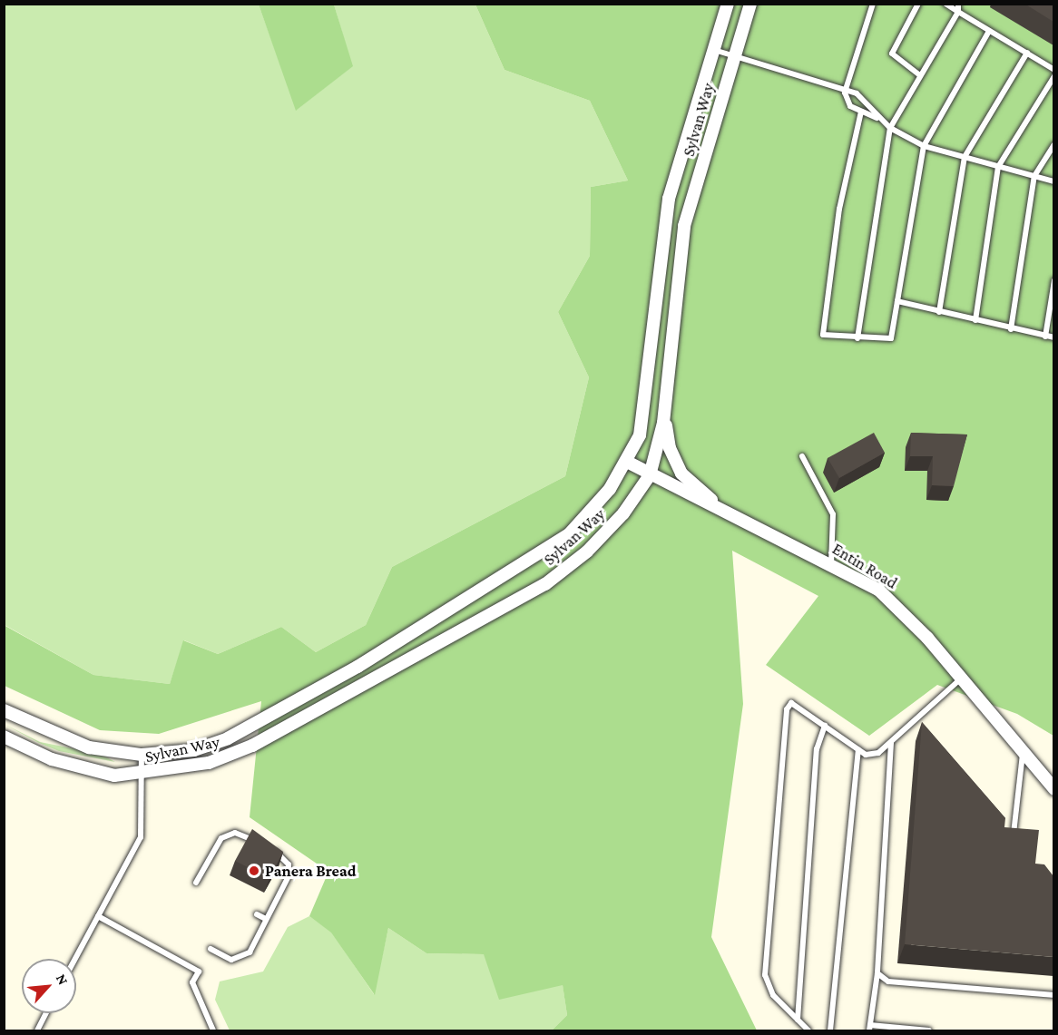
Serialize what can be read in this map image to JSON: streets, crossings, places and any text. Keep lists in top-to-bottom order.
{
  "streets": {
    "street": ["Sylvan Way", "Entin Road"]
  },
  "crossings": [
    ["Sylvan Way", "Entin Road"]
  ],
  "places": ["Panera Bread"],
  "north": "top right"
}
